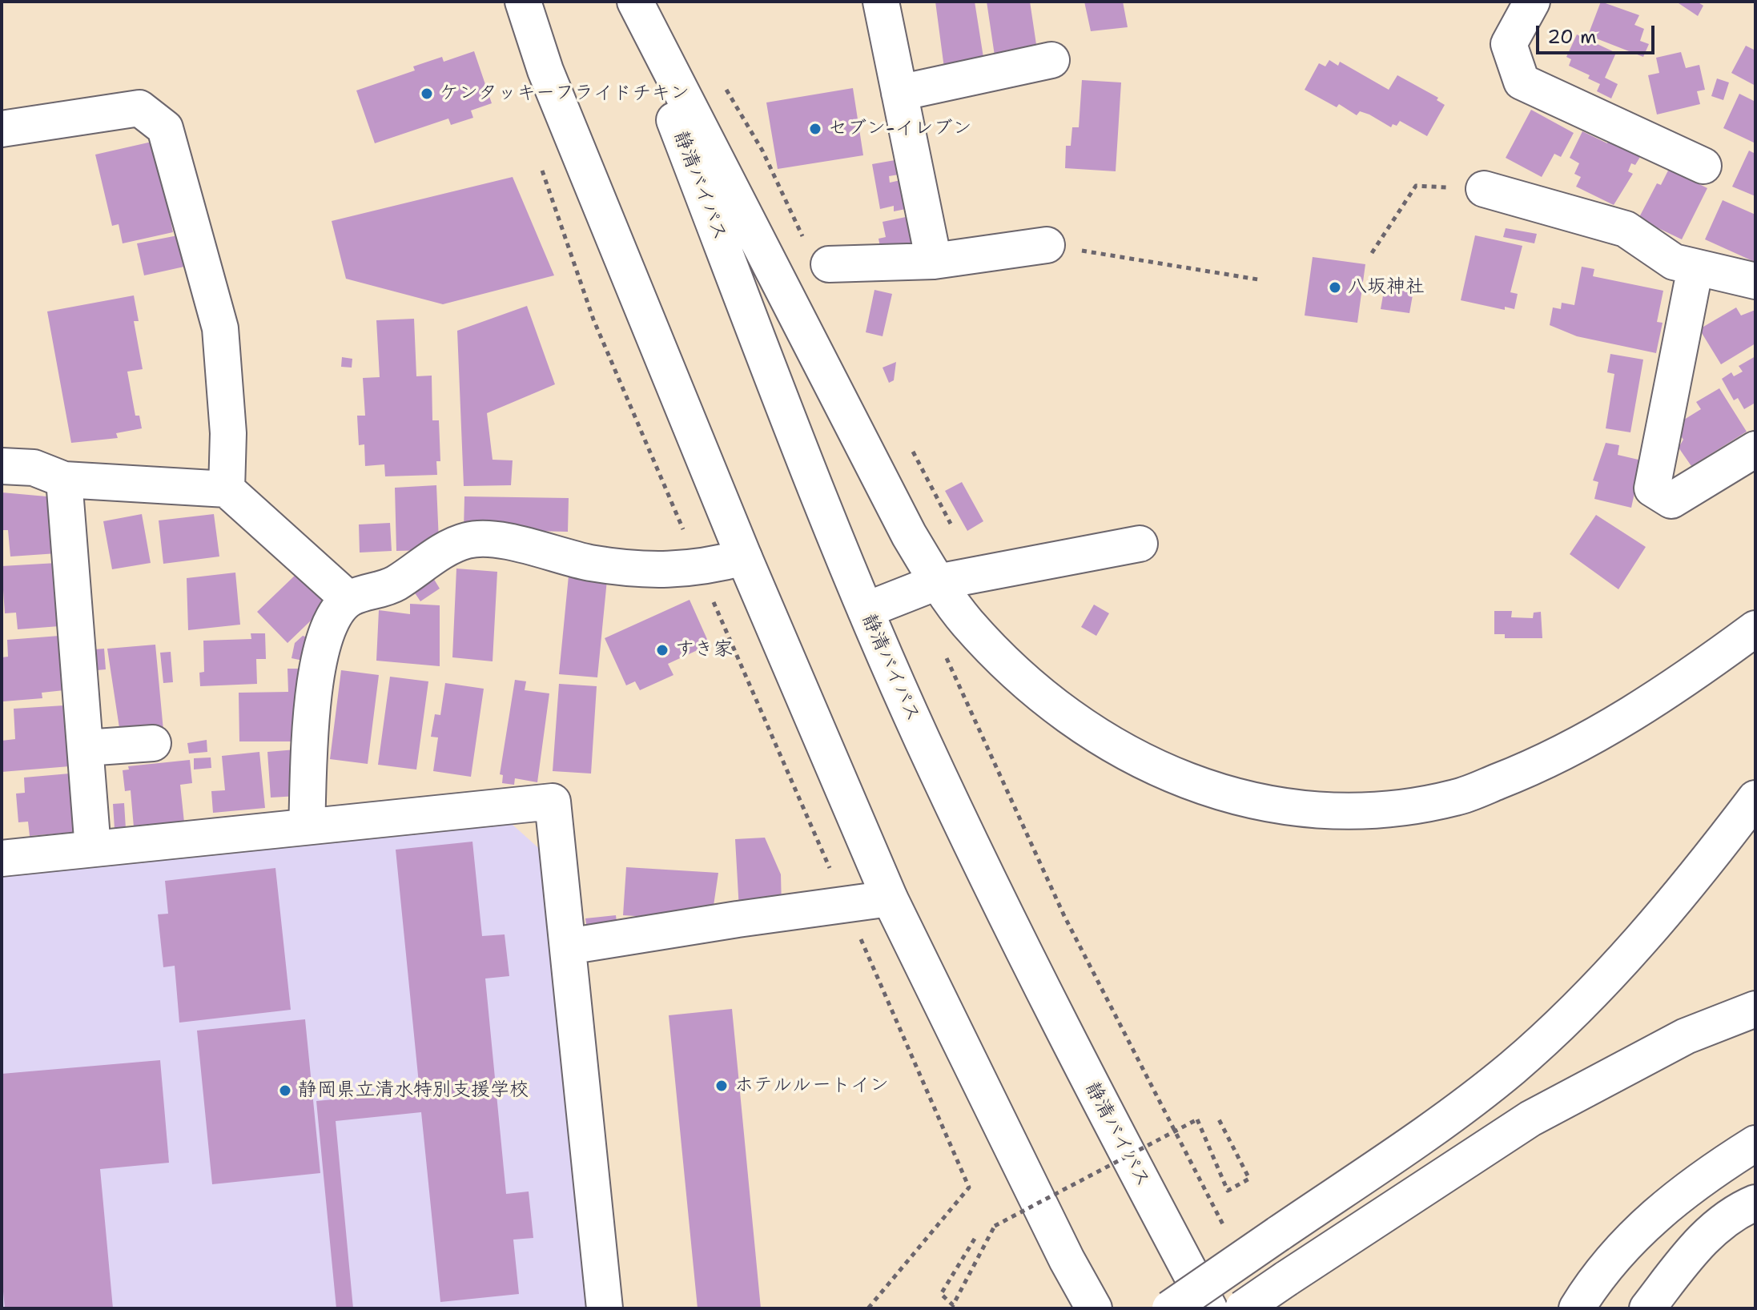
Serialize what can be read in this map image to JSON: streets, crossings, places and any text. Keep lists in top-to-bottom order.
{
  "streets": {
    "main road": ["静清バイパス"]
  },
  "places": [
    "ケンタッキーフライドチキン",
    "セブン-イレブン",
    "八坂神社",
    "すき家",
    "ホテルルートイン",
    "静岡県立清水特別支援学校"
  ],
  "scale_bar": "20 m"
}
